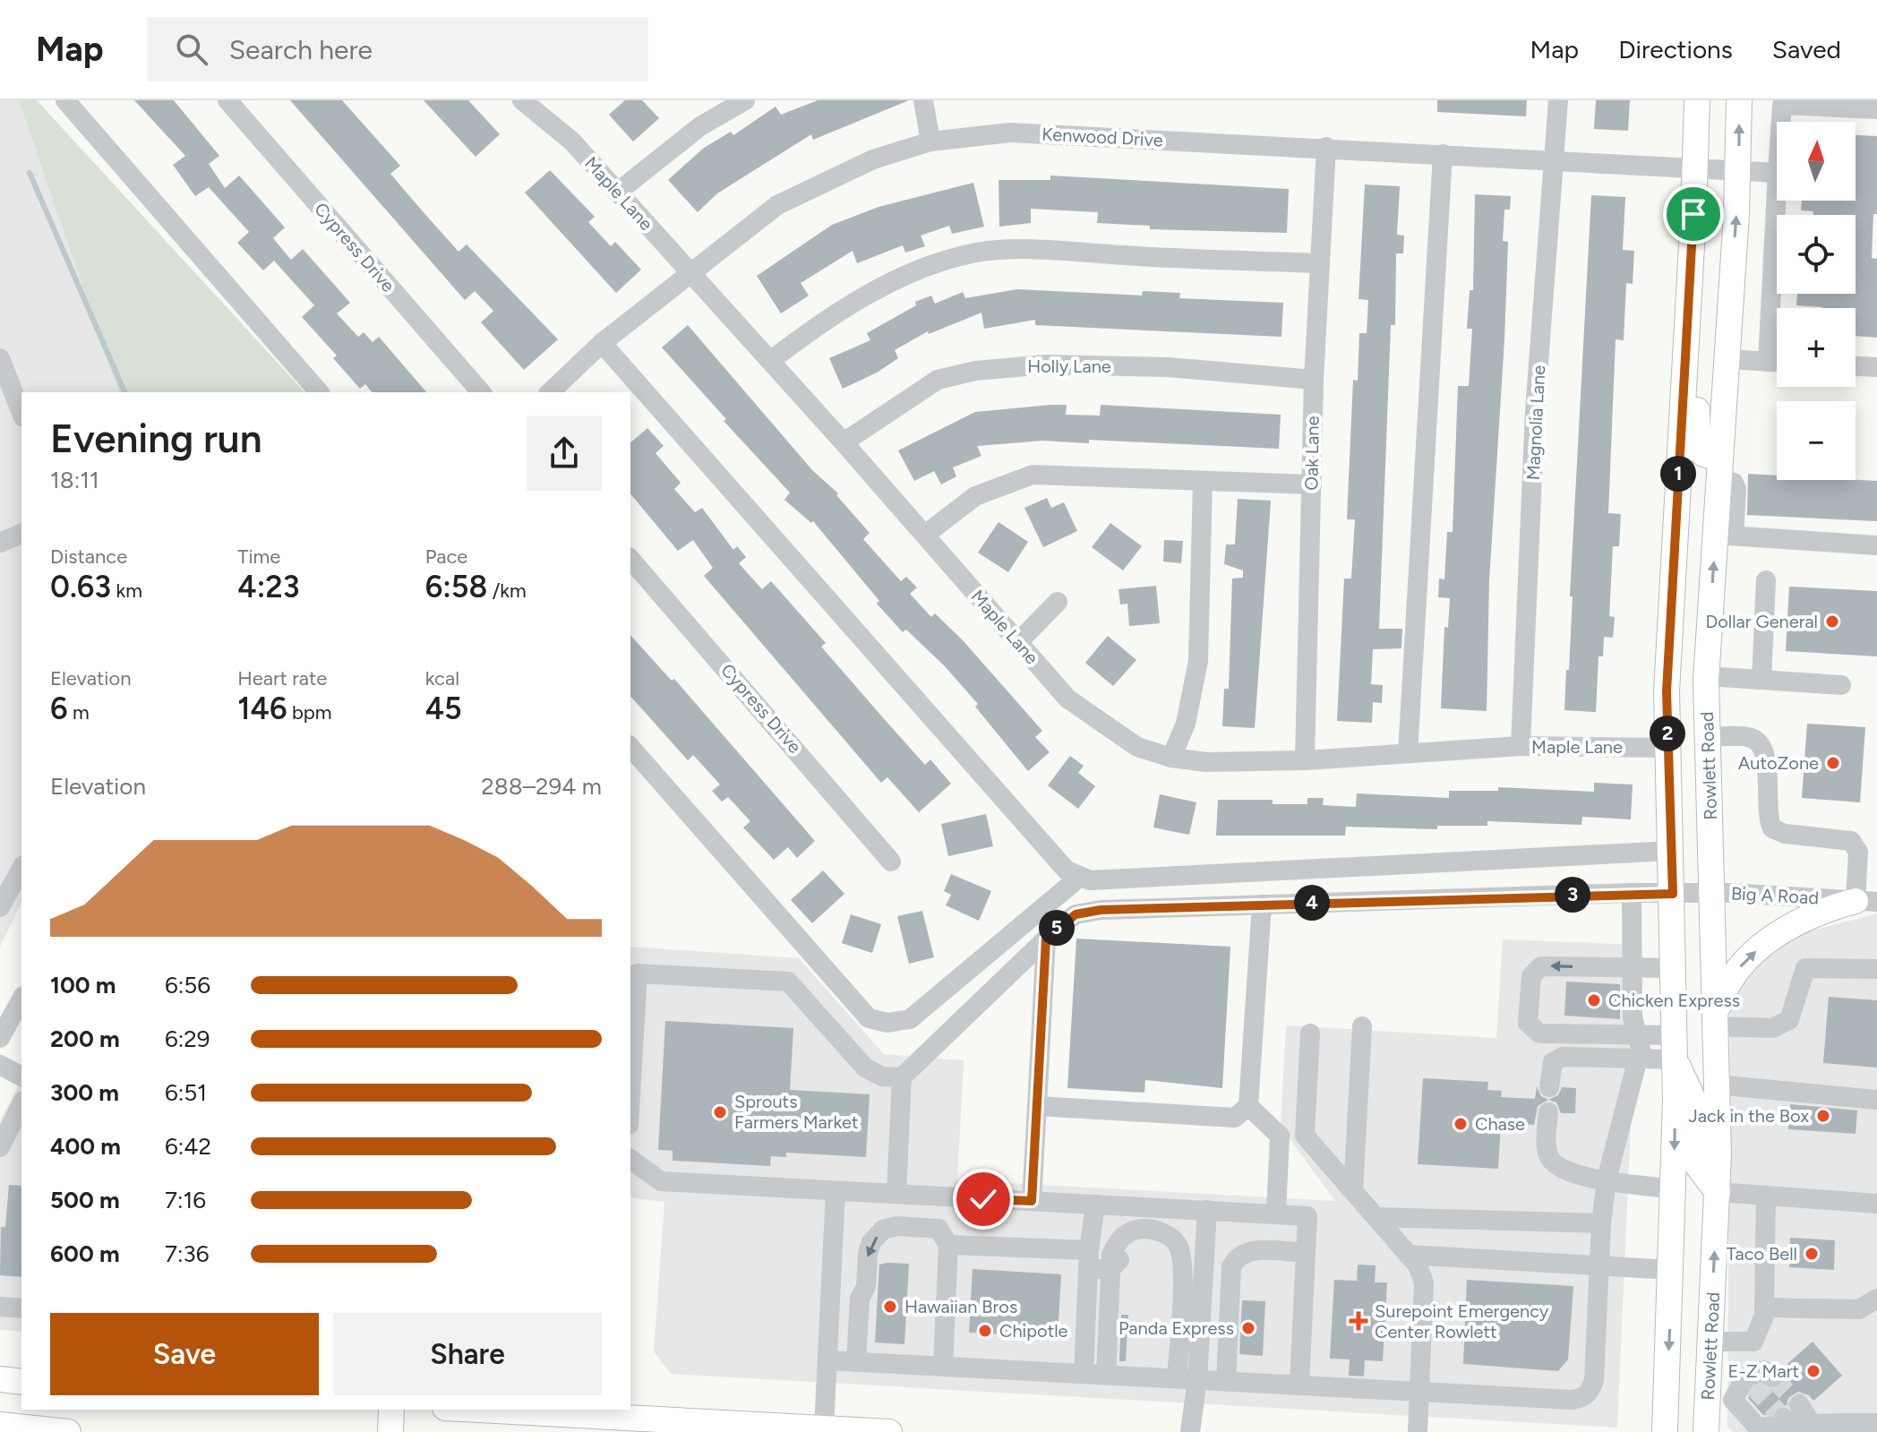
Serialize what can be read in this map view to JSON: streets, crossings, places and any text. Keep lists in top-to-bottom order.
{
  "streets": {
    "main road": ["Rowlett Road"],
    "street": [
      "Kenwood Drive",
      "Maple Lane",
      "Cypress Drive",
      "Holly Lane",
      "Magnolia Lane",
      "Oak Lane",
      "Big A Road"
    ]
  },
  "crossings": [
    ["Kenwood Drive", "Maple Lane"],
    ["Kenwood Drive", "Magnolia Lane"],
    ["Kenwood Drive", "Oak Lane"],
    ["Kenwood Drive", "Rowlett Road"],
    ["Maple Lane", "Holly Lane"],
    ["Maple Lane", "Magnolia Lane"],
    ["Maple Lane", "Oak Lane"],
    ["Holly Lane", "Oak Lane"],
    ["Rowlett Road", "Big A Road"]
  ],
  "places": {
    "other": [
      "Dollar General",
      "AutoZone",
      "Chicken Express",
      "Sprouts Farmers Market",
      "Jack in the Box",
      "Chase",
      "Taco Bell",
      "Hawaiian Bros",
      "Panda Express",
      "Chipotle",
      "E-Z Mart"
    ],
    "health": ["Surepoint Emergency Center Rowlett"]
  },
  "north": "top",
  "page": {
    "header": "Map",
    "search": "Search here",
    "nav": ["Map", "Directions", "Saved"],
    "map_buttons": ["+", "−"],
    "heading": ["Evening run", "18:11"],
    "pins": [
      "1",
      "2",
      "3",
      "4",
      "5"
    ],
    "stats": [
      ["Distance", "0.63 km"],
      ["Time", "4:23"],
      ["Pace", "6:58 /km"],
      ["Elevation", "6 m"],
      ["Heart rate", "146 bpm"],
      ["kcal", "45"]
    ],
    "chart": ["Elevation", "288–294 m"],
    "list": [
      {
        "name": "100 m",
        "note": "6:56"
      },
      {
        "name": "200 m",
        "note": "6:29"
      },
      {
        "name": "300 m",
        "note": "6:51"
      },
      {
        "name": "400 m",
        "note": "6:42"
      },
      {
        "name": "500 m",
        "note": "7:16"
      },
      {
        "name": "600 m",
        "note": "7:36"
      }
    ],
    "buttons": ["Save", "Share"]
  }
}
